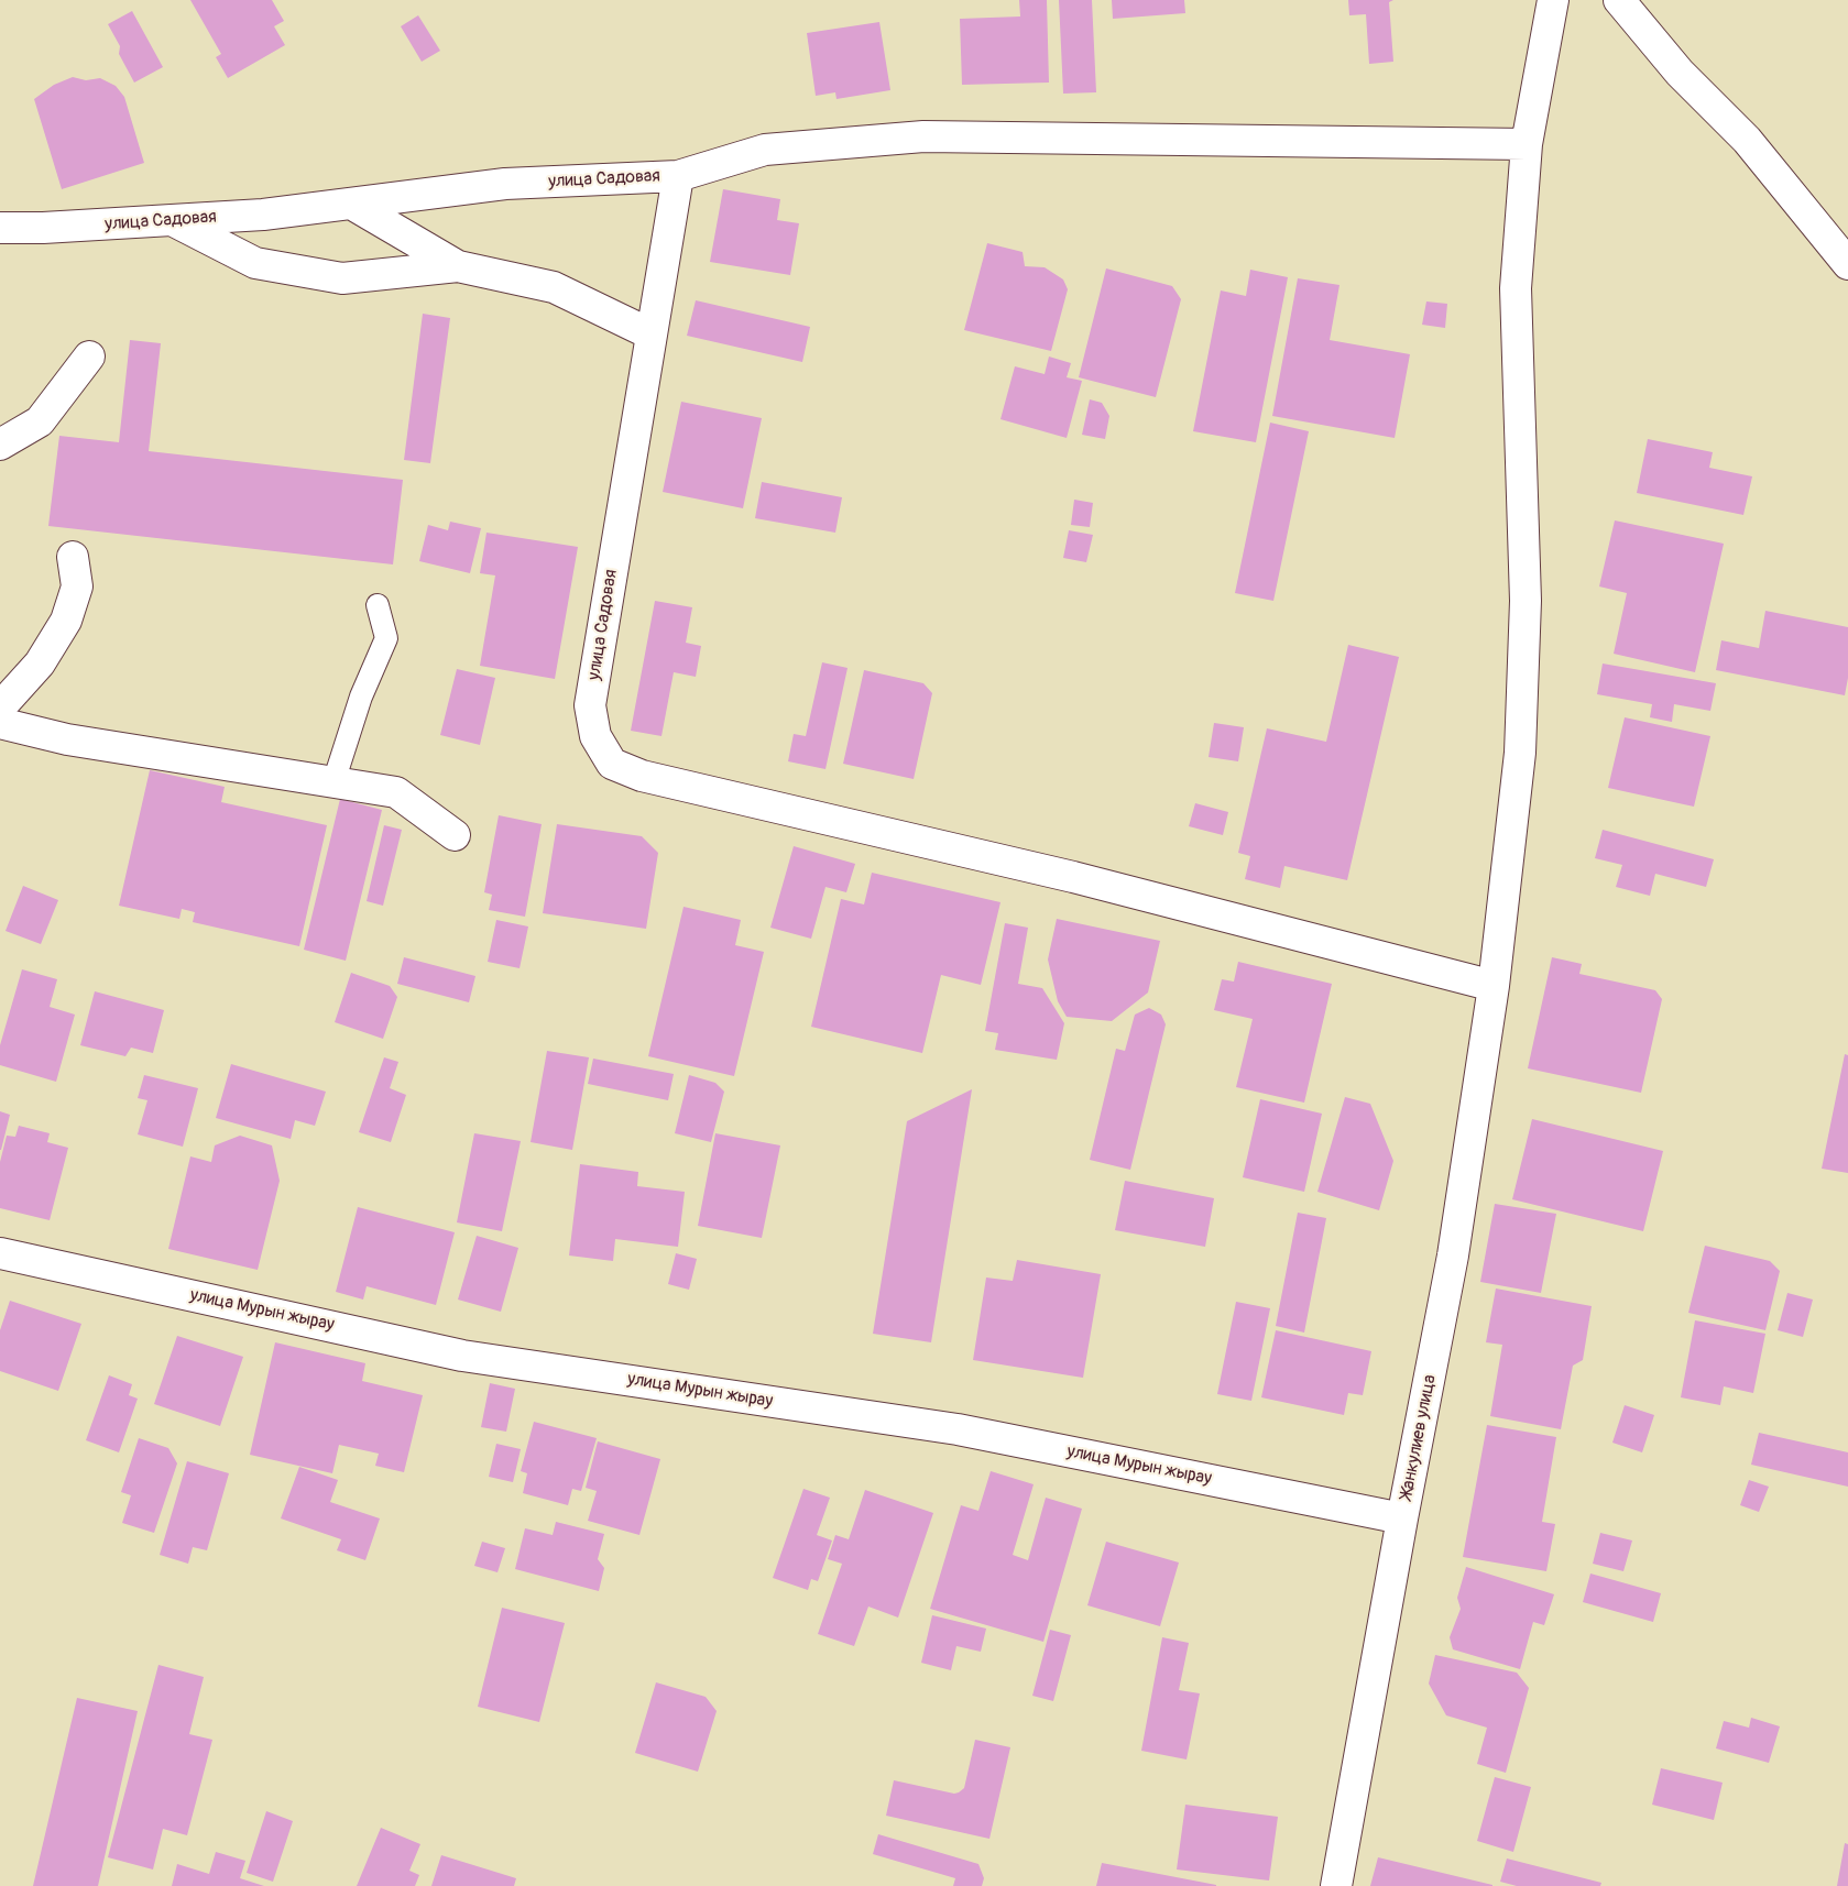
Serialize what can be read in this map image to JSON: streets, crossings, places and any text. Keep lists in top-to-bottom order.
{
  "streets": {
    "street": ["улица Садовая", "улица Мурын жырау", "Жанкулиев улица"]
  },
  "crossings": [
    ["улица Садовая", "Жанкулиев улица"],
    ["улица Мурын жырау", "Жанкулиев улица"]
  ]
}
